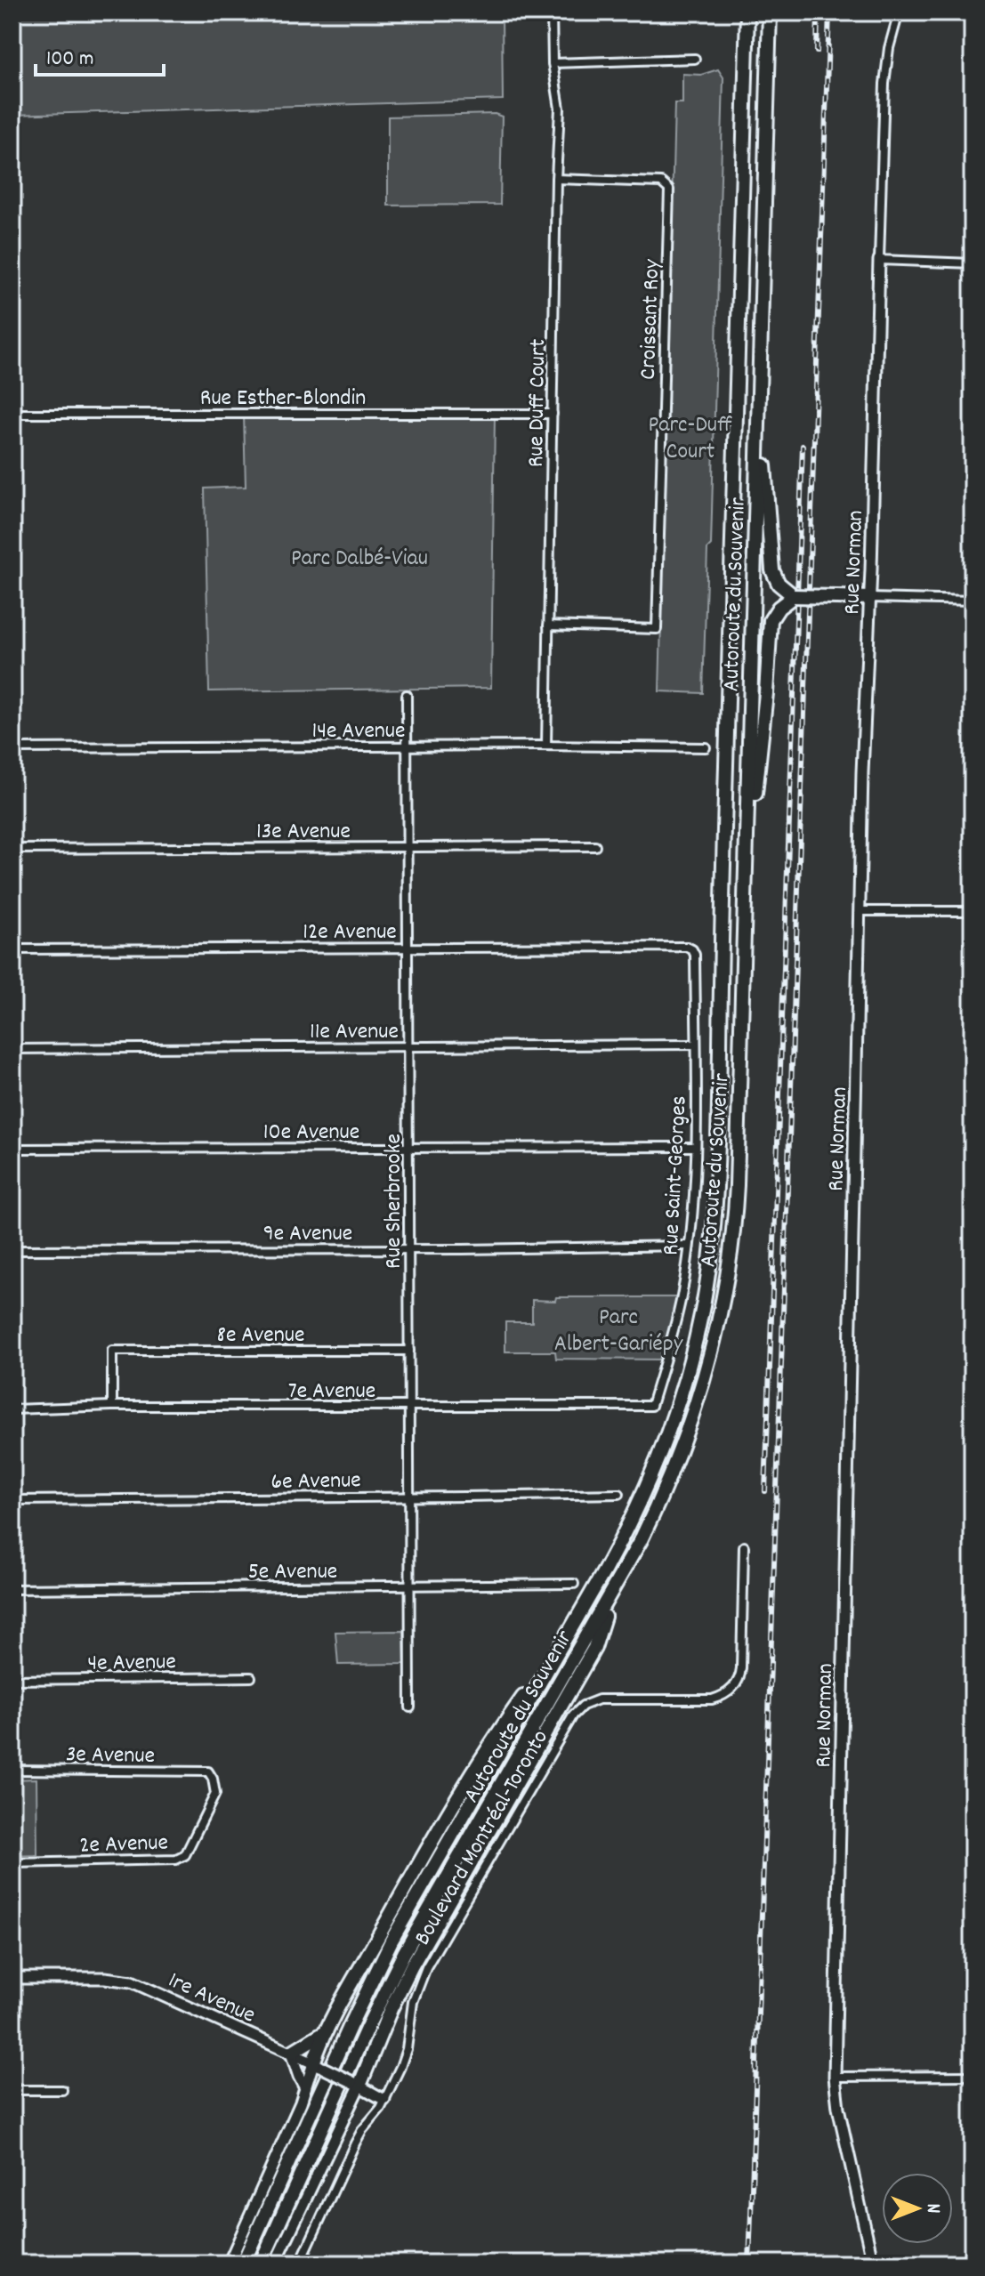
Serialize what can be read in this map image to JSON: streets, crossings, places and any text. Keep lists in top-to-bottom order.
{
  "streets": {
    "highway": ["Autoroute du Souvenir"],
    "street": [
      "Croissant Roy",
      "Rue Esther-Blondin",
      "Rue Duff Court",
      "Rue Norman",
      "14e Avenue",
      "13e Avenue",
      "12e Avenue",
      "11e Avenue",
      "10e Avenue",
      "Rue Saint-Georges",
      "Rue Sherbrooke",
      "9e Avenue",
      "8e Avenue",
      "7e Avenue",
      "6e Avenue",
      "5e Avenue",
      "4e Avenue",
      "3e Avenue",
      "Boulevard Montréal-Toronto",
      "2e Avenue",
      "1re Avenue"
    ]
  },
  "crossings": [
    ["Croissant Roy", "Rue Duff Court"],
    ["Rue Esther-Blondin", "Rue Duff Court"],
    ["Rue Duff Court", "14e Avenue"],
    ["14e Avenue", "Rue Sherbrooke"],
    ["13e Avenue", "Rue Sherbrooke"],
    ["12e Avenue", "Rue Saint-Georges"],
    ["12e Avenue", "Rue Sherbrooke"],
    ["11e Avenue", "Rue Saint-Georges"],
    ["11e Avenue", "Rue Sherbrooke"],
    ["10e Avenue", "Rue Saint-Georges"],
    ["10e Avenue", "Rue Sherbrooke"],
    ["Rue Saint-Georges", "9e Avenue"],
    ["Rue Saint-Georges", "7e Avenue"],
    ["Rue Sherbrooke", "9e Avenue"],
    ["Rue Sherbrooke", "8e Avenue"],
    ["Rue Sherbrooke", "7e Avenue"],
    ["Rue Sherbrooke", "6e Avenue"],
    ["Rue Sherbrooke", "5e Avenue"],
    ["8e Avenue", "7e Avenue"],
    ["3e Avenue", "2e Avenue"],
    ["Boulevard Montréal-Toronto", "1re Avenue"]
  ],
  "parks": ["Parc-Duff Court", "Parc Dalbé-Viau", "Parc Albert-Gariépy"],
  "scale_bar": "100 m",
  "north": "right"
}
